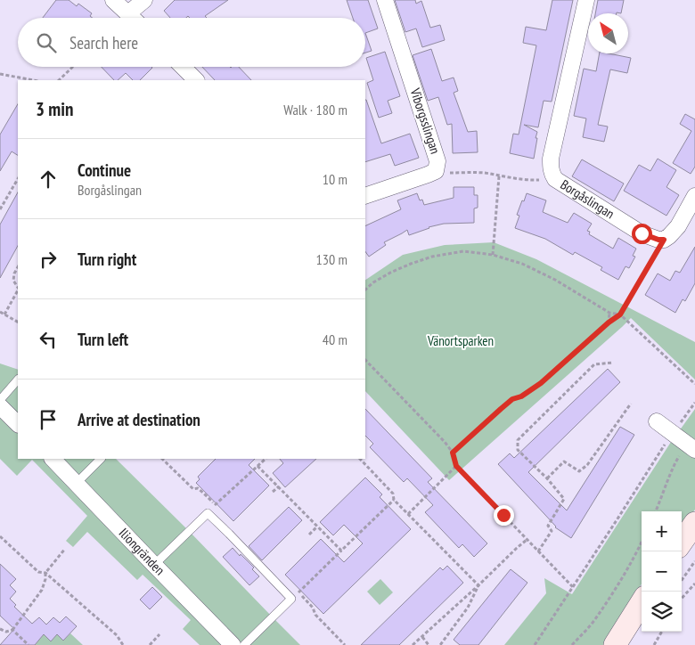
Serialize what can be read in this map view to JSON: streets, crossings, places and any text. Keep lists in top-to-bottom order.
{
  "streets": {
    "street": ["Viborgsslingan", "Borgåslingan", "Iliongränden"]
  },
  "parks": ["Vänortsparken"],
  "north": "top left",
  "page": {
    "search": "Search here",
    "heading": ["3 min", "Walk · 180 m"],
    "list": [
      ["Continue", "Borgåslingan", "10 m"],
      ["Turn right", "130 m"],
      ["Turn left", "40 m"],
      "Arrive at destination"
    ],
    "map_buttons": ["+", "−"]
  }
}
